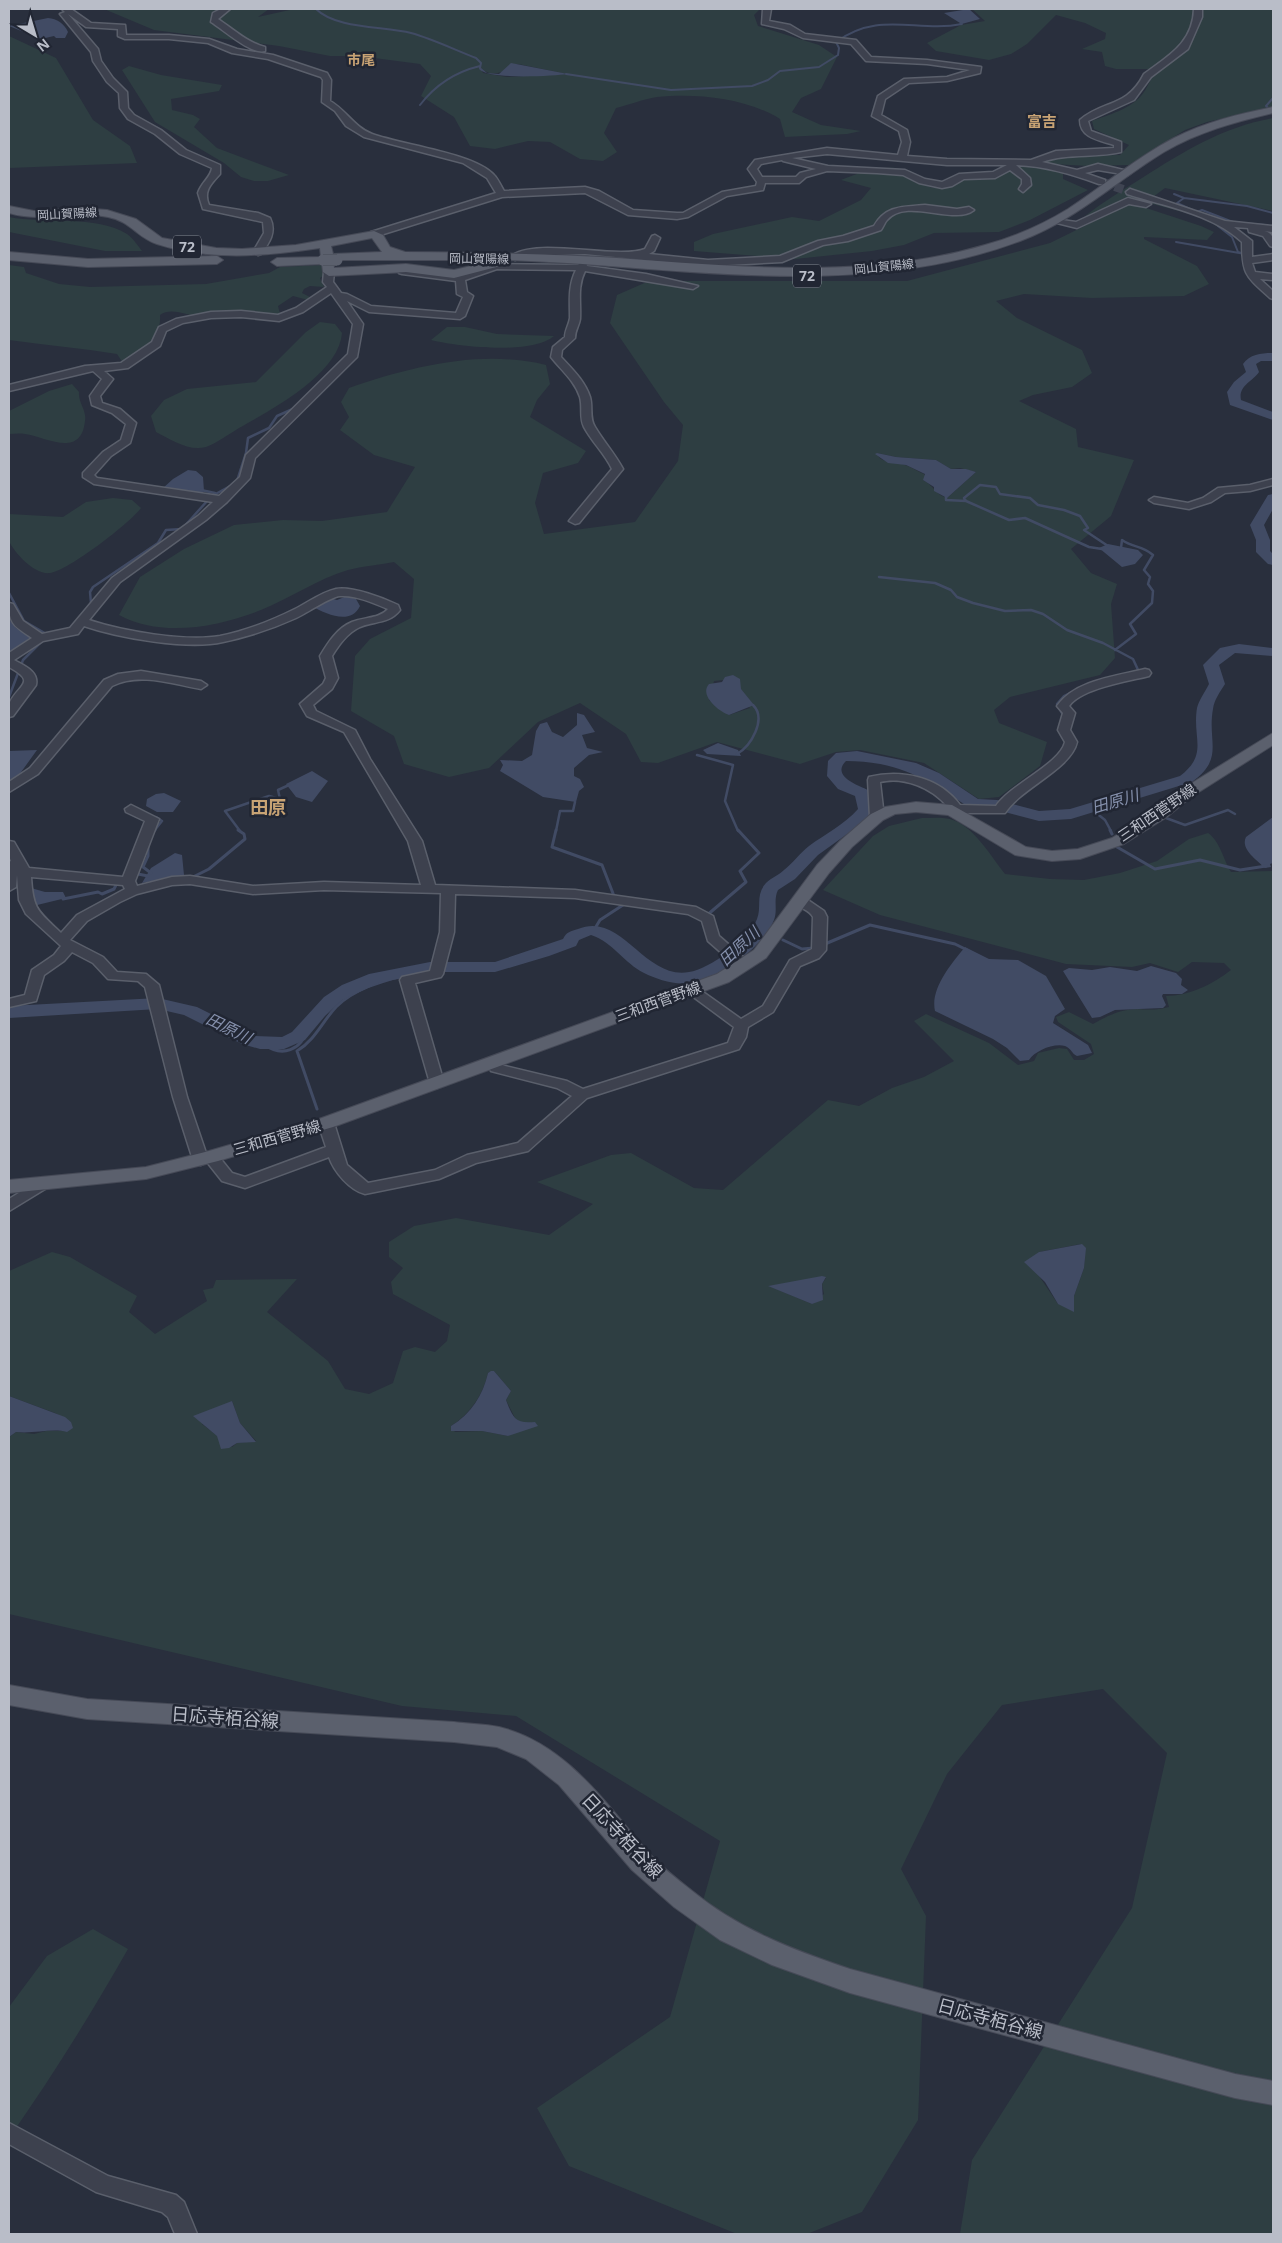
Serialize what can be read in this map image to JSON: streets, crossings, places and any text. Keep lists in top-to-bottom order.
{
  "streets": {
    "main road": [
      "岡山賀陽線",
      "72",
      "三和西菅野線",
      "日応寺栢谷線"
    ]
  },
  "districts": ["市尾", "富吉", "田原"],
  "water": ["田原川"],
  "north": "bottom right"
}
